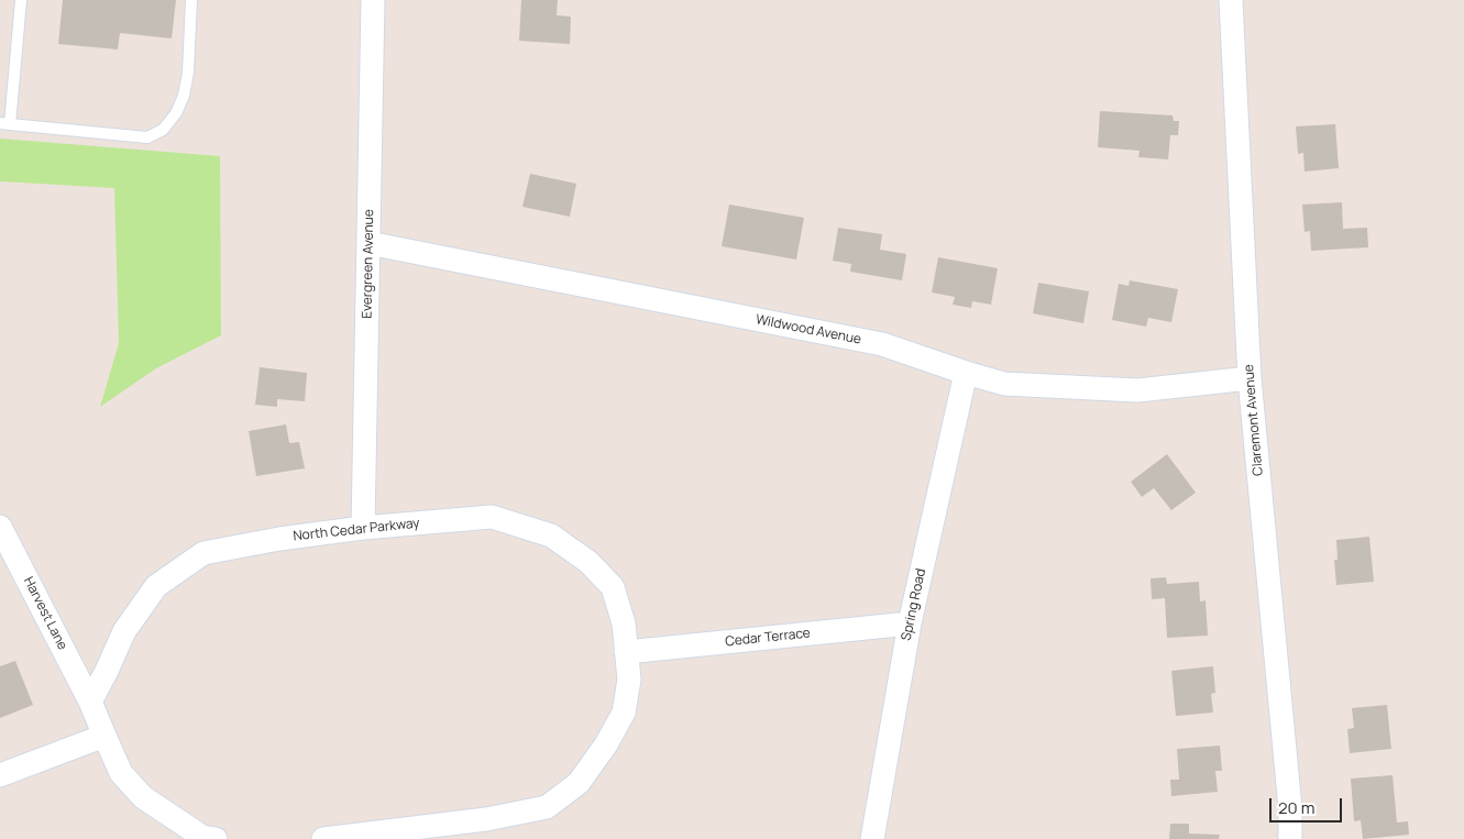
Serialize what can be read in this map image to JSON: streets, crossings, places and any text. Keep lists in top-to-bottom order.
{
  "streets": {
    "street": [
      "Evergreen Avenue",
      "Wildwood Avenue",
      "Claremont Avenue",
      "North Cedar Parkway",
      "Spring Road",
      "Harvest Lane",
      "Cedar Terrace"
    ]
  },
  "crossings": [
    ["Evergreen Avenue", "Wildwood Avenue"],
    ["Evergreen Avenue", "North Cedar Parkway"],
    ["Wildwood Avenue", "Claremont Avenue"],
    ["Wildwood Avenue", "Spring Road"],
    ["North Cedar Parkway", "Harvest Lane"],
    ["North Cedar Parkway", "Cedar Terrace"],
    ["Spring Road", "Cedar Terrace"]
  ],
  "scale_bar": "20 m"
}
